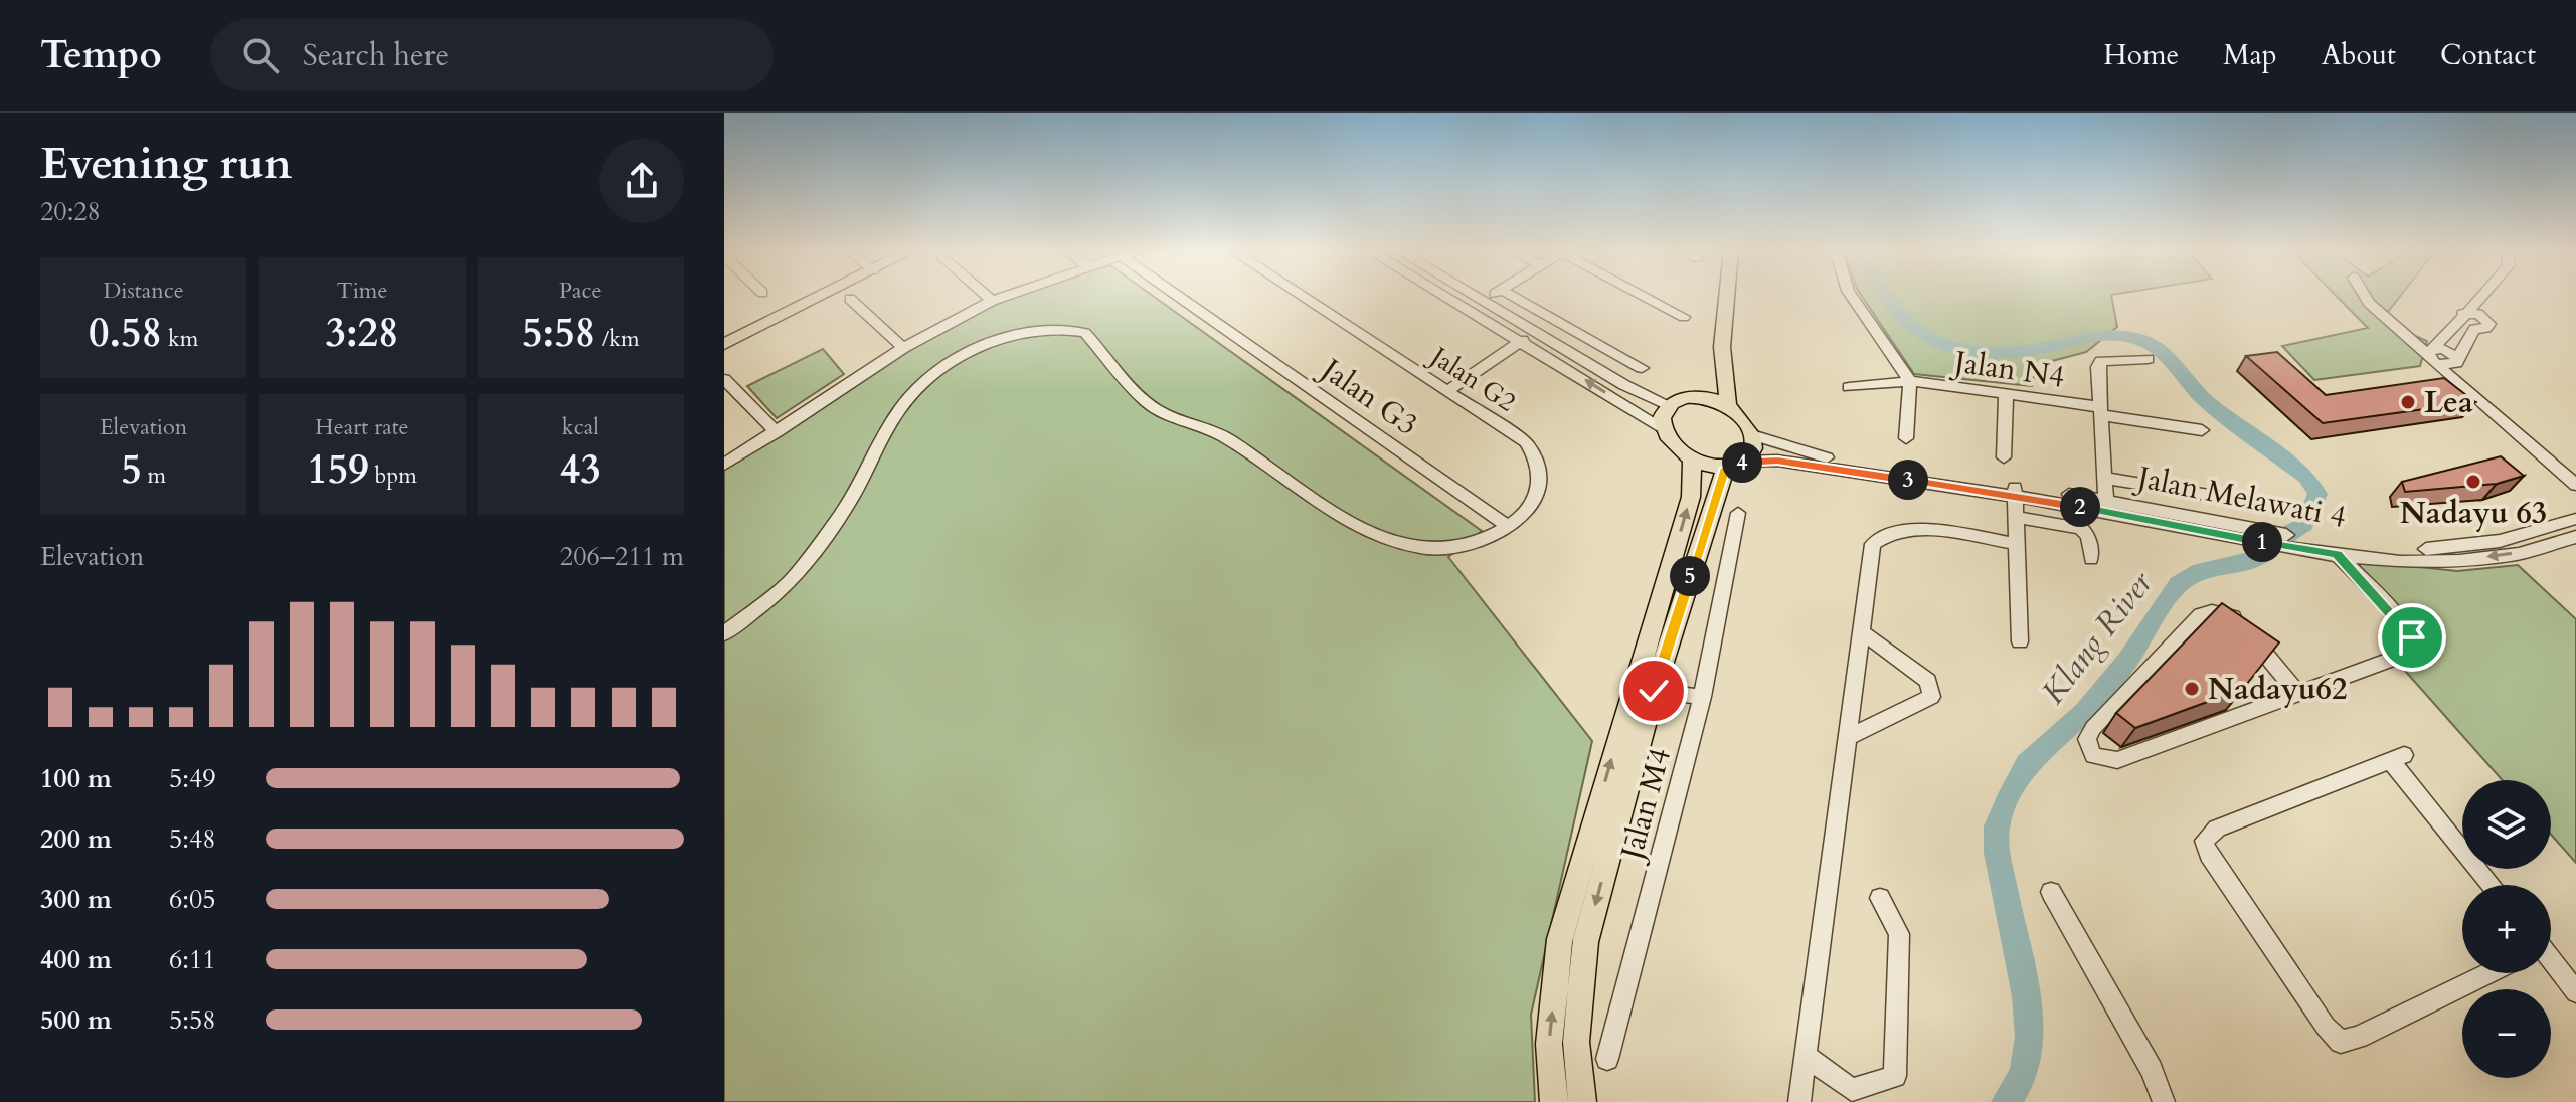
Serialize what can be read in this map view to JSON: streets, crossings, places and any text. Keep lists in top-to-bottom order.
{
  "streets": {
    "street": [
      "Jalan N4",
      "Jalan G2",
      "Jalan G3",
      "Jalan Melawati 4",
      "Jalan M4"
    ]
  },
  "crossings": [
    ["Jalan G2", "Jalan G3"]
  ],
  "water": ["Klang River"],
  "places": ["Lea", "Nadayu 63", "Nadayu62"],
  "page": {
    "header": "Tempo",
    "search": "Search here",
    "nav": [
      "Home",
      "Map",
      "About",
      "Contact"
    ],
    "heading": ["Evening run", "20:28"],
    "stats": [
      ["Distance", "0.58 km"],
      ["Time", "3:28"],
      ["Pace", "5:58 /km"],
      ["Elevation", "5 m"],
      ["Heart rate", "159 bpm"],
      ["kcal", "43"]
    ],
    "pins": [
      "4",
      "3",
      "2",
      "1",
      "5"
    ],
    "chart": ["Elevation", "206–211 m"],
    "list": [
      {
        "name": "100 m",
        "note": "5:49"
      },
      {
        "name": "200 m",
        "note": "5:48"
      },
      {
        "name": "300 m",
        "note": "6:05"
      },
      {
        "name": "400 m",
        "note": "6:11"
      },
      {
        "name": "500 m",
        "note": "5:58"
      }
    ],
    "map_buttons": ["+", "−"]
  }
}
